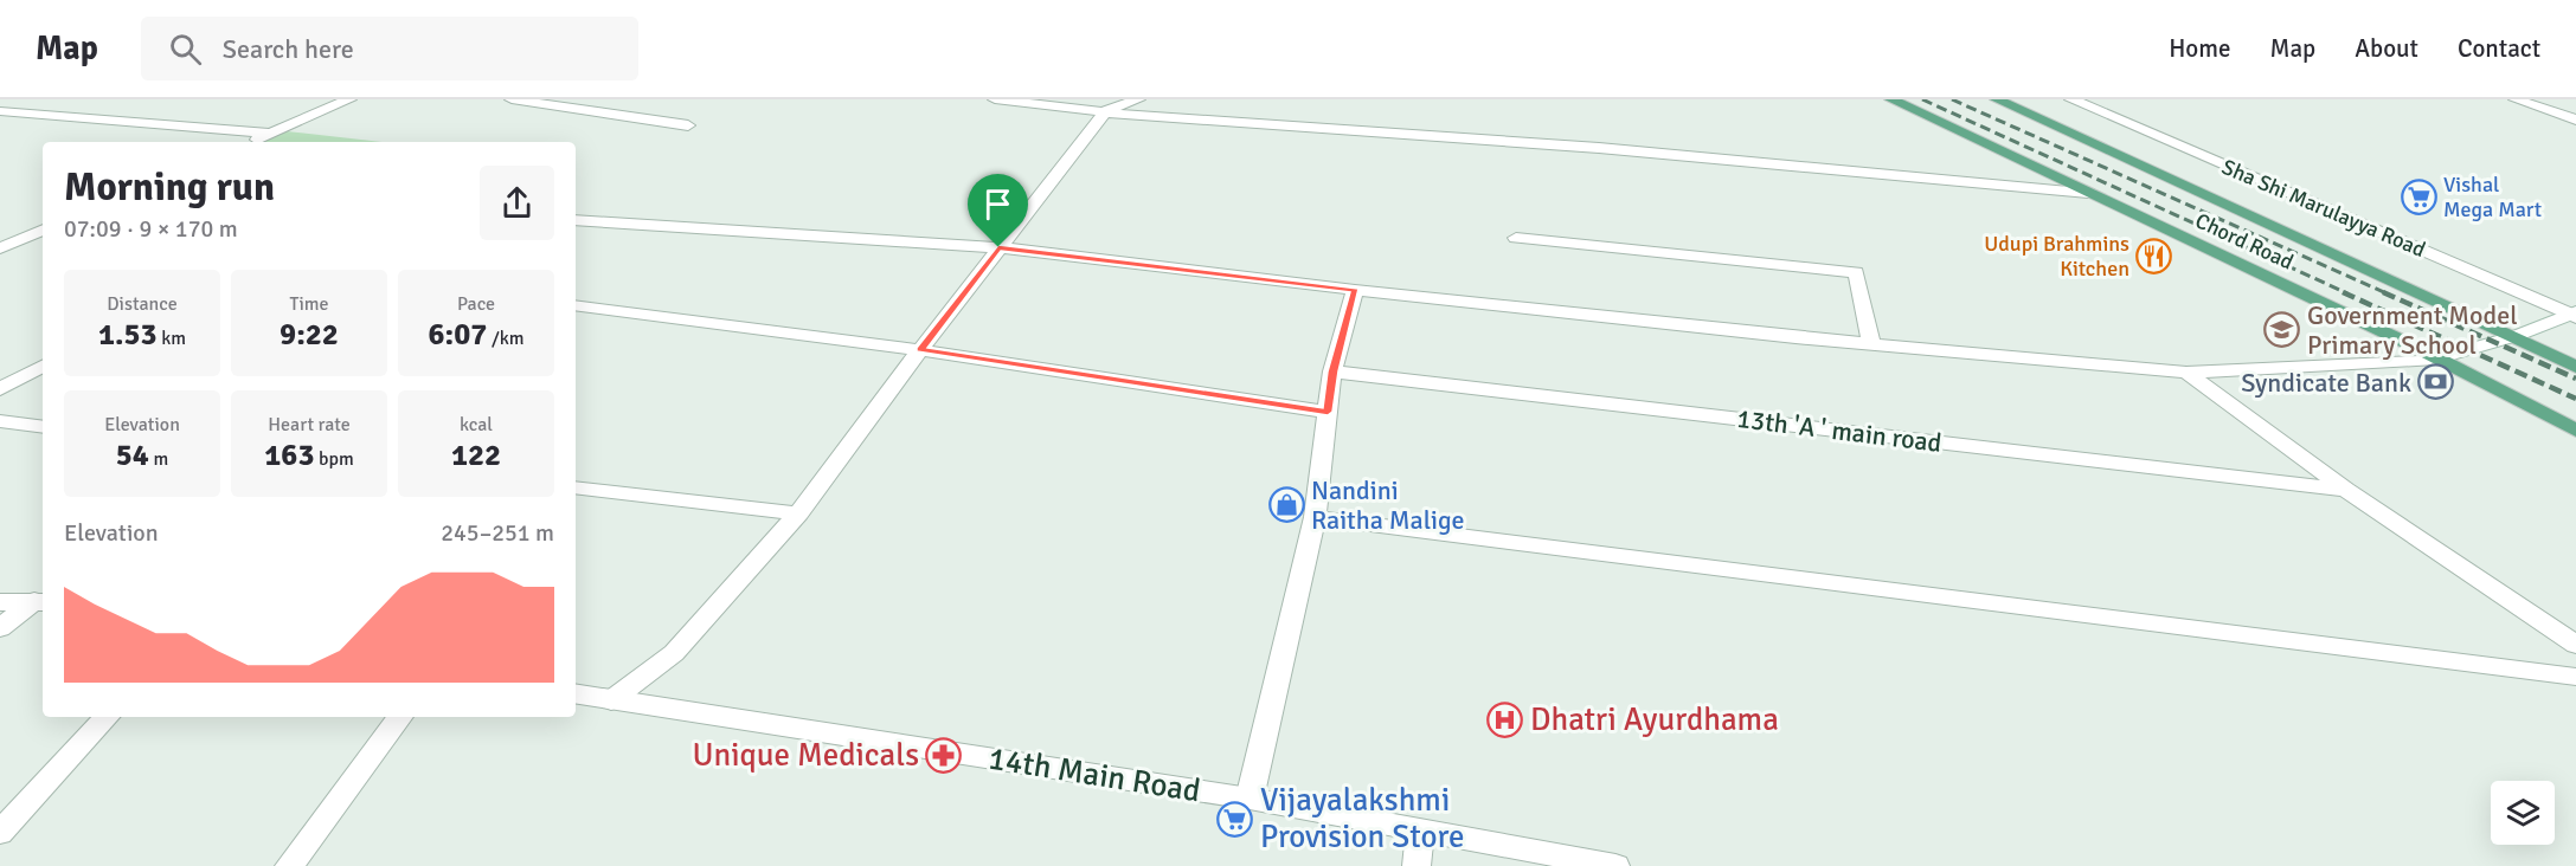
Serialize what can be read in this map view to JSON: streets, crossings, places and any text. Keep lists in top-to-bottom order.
{
  "streets": {
    "main road": ["Chord Road"],
    "street": ["Sha Shi Marulayya Road", "13th 'A ' main road", "14th Main Road"]
  },
  "places": {
    "supermarket": ["Vishal Mega Mart", "Vijayalakshmi Provision Store"],
    "restaurant": ["Udupi Brahmins Kitchen"],
    "school or university": ["Government Model Primary School"],
    "bank": ["Syndicate Bank"],
    "shop": ["Nandini Raitha Malige"],
    "hospital": ["Dhatri Ayurdhama"],
    "pharmacy": ["Unique Medicals"]
  },
  "page": {
    "header": "Map",
    "search": "Search here",
    "nav": [
      "Home",
      "Map",
      "About",
      "Contact"
    ],
    "heading": ["Morning run", "07:09 · 9 × 170 m"],
    "stats": [
      ["Distance", "1.53 km"],
      ["Time", "9:22"],
      ["Pace", "6:07 /km"],
      ["Elevation", "54 m"],
      ["Heart rate", "163 bpm"],
      ["kcal", "122"]
    ],
    "chart": ["Elevation", "245–251 m"]
  }
}
